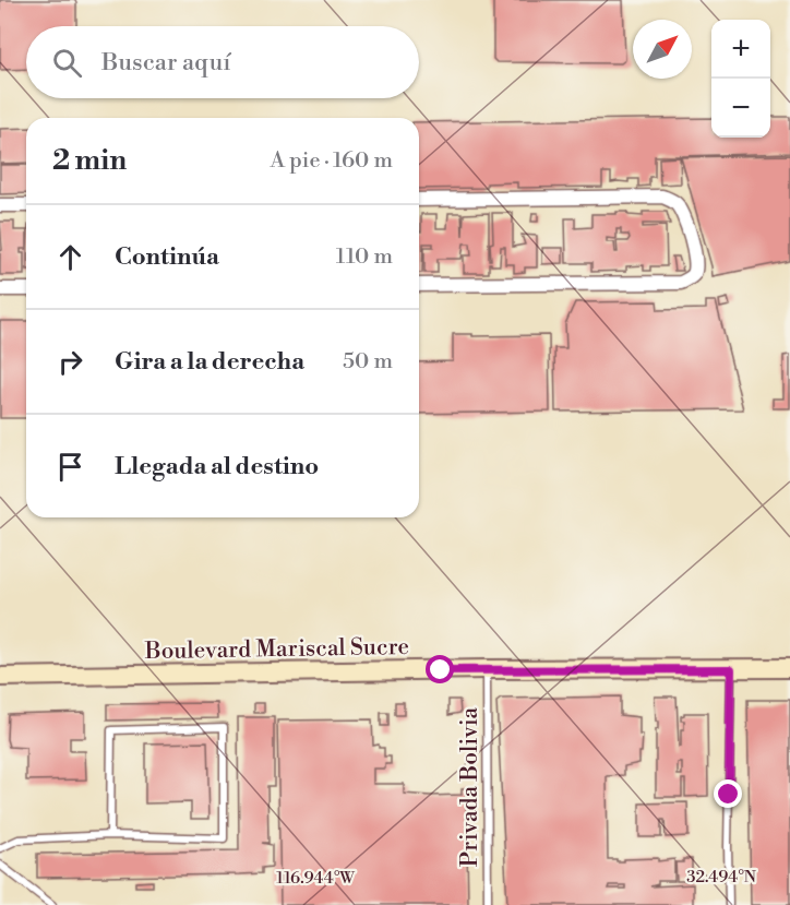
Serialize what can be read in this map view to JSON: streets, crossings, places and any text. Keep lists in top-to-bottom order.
{
  "streets": {
    "street": ["Boulevard Mariscal Sucre"],
    "lane": ["Privada Bolivia"]
  },
  "crossings": [
    ["Boulevard Mariscal Sucre", "Privada Bolivia"]
  ],
  "north": "top right",
  "page": {
    "map_buttons": ["+", "−"],
    "search": "Buscar aquí",
    "heading": ["2 min", "A pie · 160 m"],
    "list": [
      ["Continúa", "110 m"],
      ["Gira a la derecha", "50 m"],
      "Llegada al destino"
    ]
  },
  "coordinates": ["32.494°N", "116.944°W"]
}
